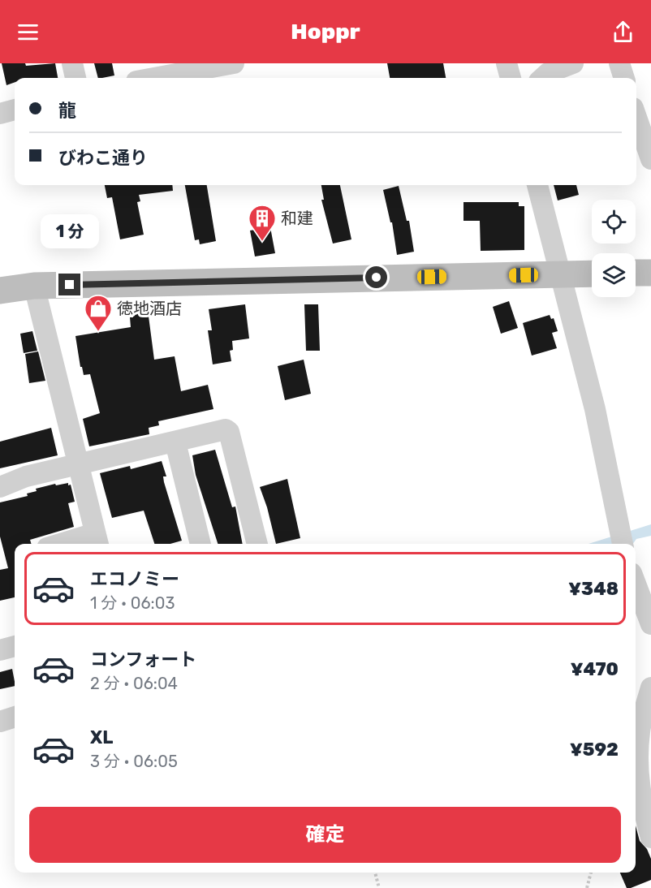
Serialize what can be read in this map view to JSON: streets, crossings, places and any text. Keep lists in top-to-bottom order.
{
  "places": {
    "building": ["和建"],
    "shop": ["徳地酒店"]
  },
  "page": {
    "header": "Hoppr",
    "banner": ["龍", "びわこ通り"],
    "bubble": "1 分",
    "list": [
      {
        "name": "エコノミー",
        "note": "1 分 · 06:03",
        "value": "¥348"
      },
      {
        "name": "コンフォート",
        "note": "2 分 · 06:04",
        "value": "¥470"
      },
      {
        "name": "XL",
        "note": "3 分 · 06:05",
        "value": "¥592"
      }
    ],
    "buttons": "確定"
  }
}
